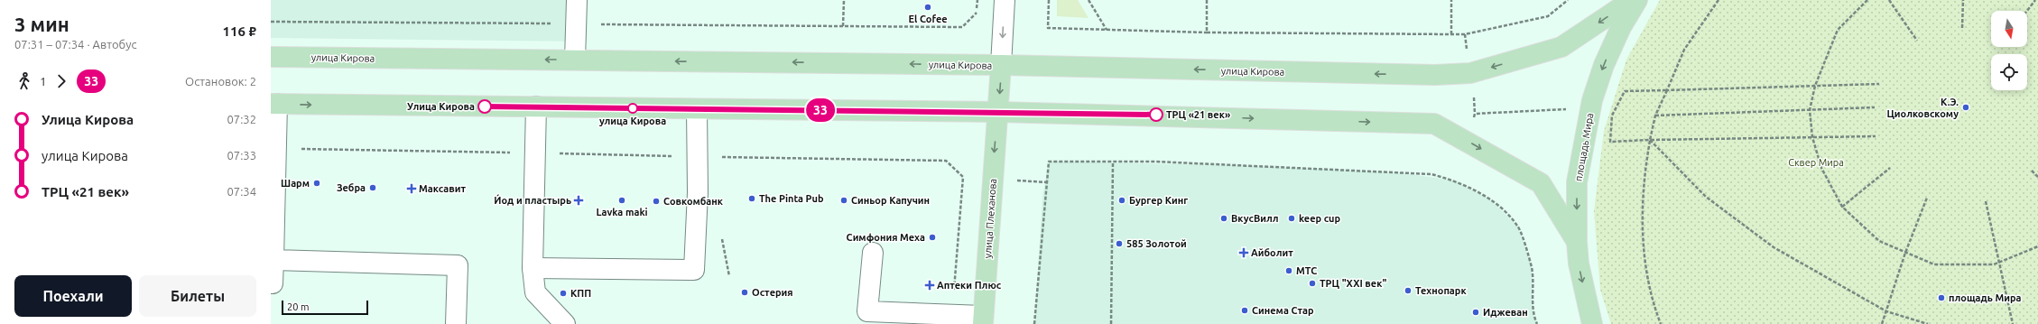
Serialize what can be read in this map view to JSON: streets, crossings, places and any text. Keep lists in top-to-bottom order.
{
  "streets": {
    "main road": ["улица Кирова", "площадь Мира", "улица Плеханова"]
  },
  "crossings": [
    ["улица Кирова", "улица Плеханова"]
  ],
  "one_way": ["площадь Мира", "улица Плеханова"],
  "parks": ["Сквер Мира"],
  "places": {
    "other": [
      "El Cofee",
      "Улица Кирова",
      "К.Э. Циолковскому",
      "улица Кирова",
      "ТРЦ «21 век»",
      "Шарм",
      "Зебра",
      "The Pinta Pub",
      "Lavka maki",
      "Синьор Капучин",
      "Бургер Кинг",
      "Совкомбанк",
      "ВкусВилл",
      "keep cup",
      "Симфония Меха",
      "585 Золотой",
      "МТС",
      "ТРЦ \"XXI век\"",
      "Технопарк",
      "Остерия",
      "КПП",
      "площадь Мира",
      "Синема Стар",
      "Иджеван"
    ],
    "health": [
      "Максавит",
      "И́од и пластырь",
      "Айболит",
      "Аптеки Плюс"
    ]
  },
  "lines": ["bus line 33"],
  "scale_bar": "20 m",
  "north": "bottom",
  "page": {
    "heading": ["3 мин", "07:31 – 07:34 · Автобус", "116 ₽"],
    "on_map": "33",
    "legs": ["1", "33", "Остановок: 2"],
    "list": [
      {
        "name": "Улица Кирова",
        "value": "07:32"
      },
      {
        "name": "улица Кирова",
        "value": "07:33"
      },
      {
        "name": "ТРЦ «21 век»",
        "value": "07:34"
      }
    ],
    "buttons": ["Поехали", "Билеты"],
    "scale": "20 m"
  }
}
